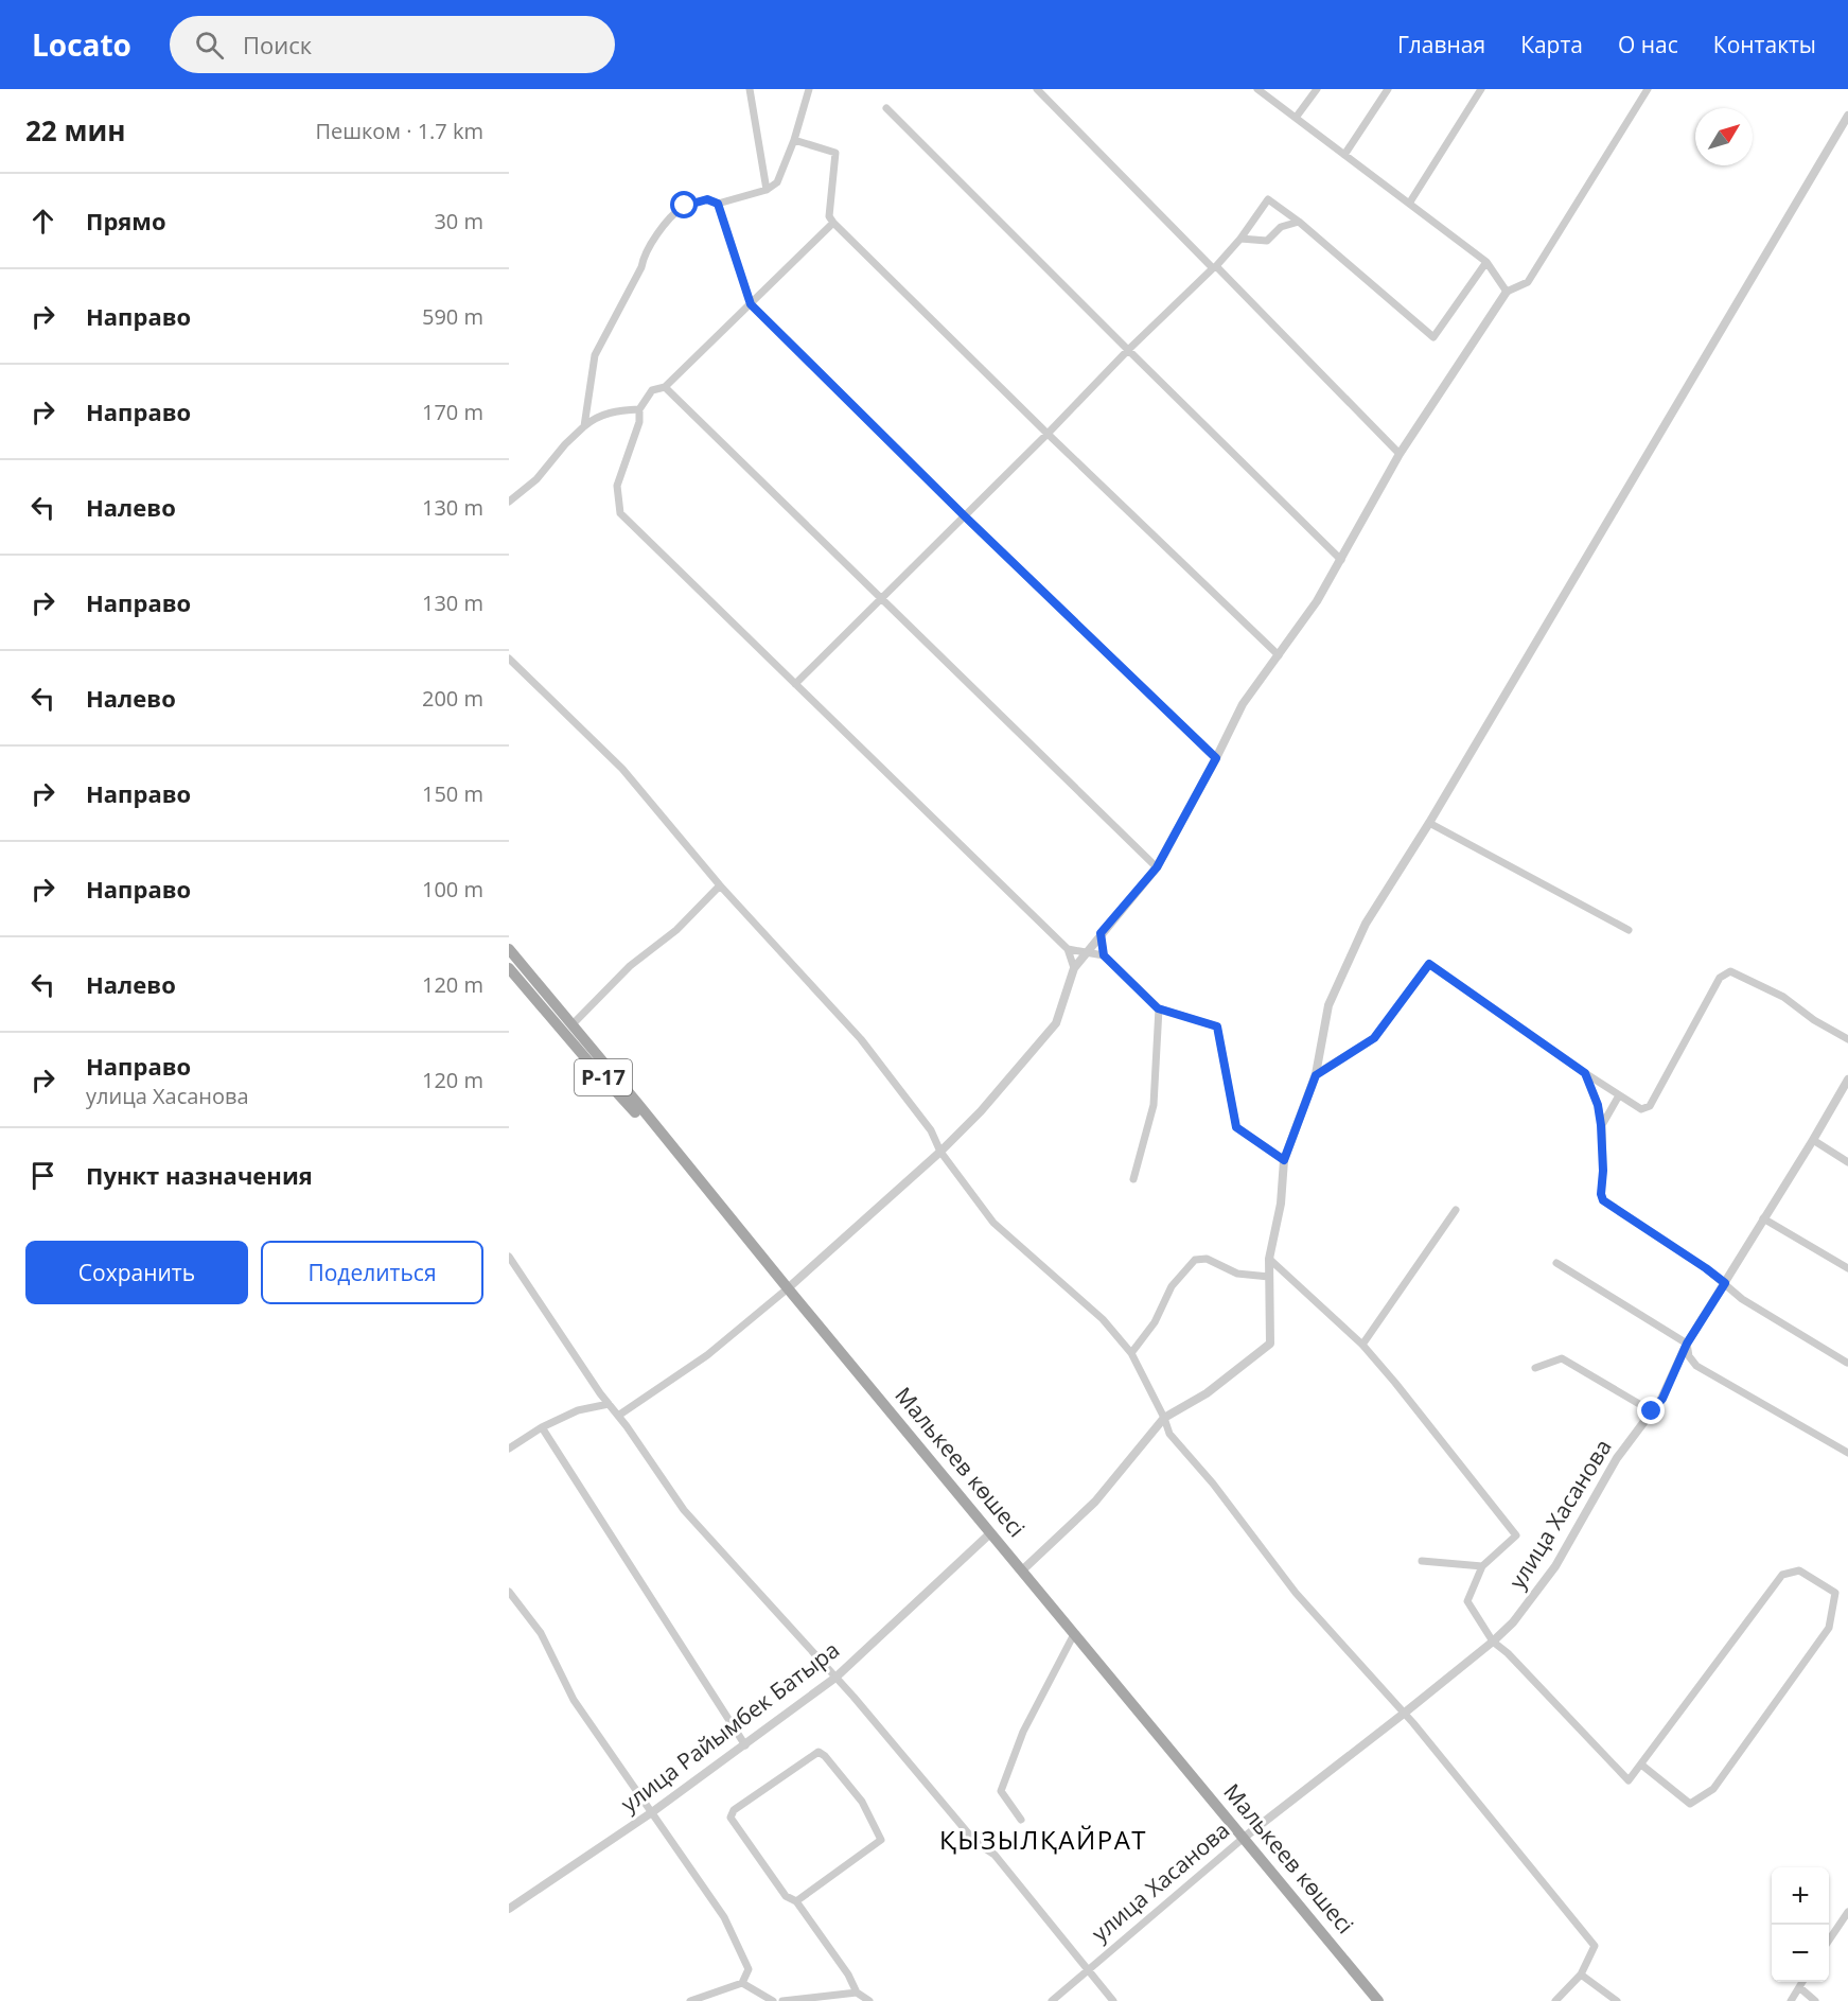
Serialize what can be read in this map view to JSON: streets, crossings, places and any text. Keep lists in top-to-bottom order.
{
  "streets": {
    "main road": ["P-17", "Малькеев көшесі"],
    "street": ["улица Хасанова", "улица Райымбек Батыра"]
  },
  "crossings": [
    ["P-17", "Малькеев көшесі"],
    ["Малькеев көшесі", "улица Хасанова"],
    ["Малькеев көшесі", "улица Райымбек Батыра"]
  ],
  "districts": ["ҚЫЗЫЛҚАЙРАТ"],
  "north": "top right",
  "page": {
    "header": "Locato",
    "search": "Поиск",
    "nav": [
      "Главная",
      "Карта",
      "О нас",
      "Контакты"
    ],
    "heading": ["22 мин", "Пешком · 1.7 km"],
    "list": [
      ["Прямо", "30 m"],
      ["Направо", "590 m"],
      ["Направо", "170 m"],
      ["Налево", "130 m"],
      ["Направо", "130 m"],
      ["Налево", "200 m"],
      ["Направо", "150 m"],
      ["Направо", "100 m"],
      ["Налево", "120 m"],
      ["Направо", "улица Хасанова", "120 m"],
      "Пункт назначения"
    ],
    "buttons": ["Сохранить", "Поделиться"],
    "map_buttons": ["+", "−"]
  }
}
